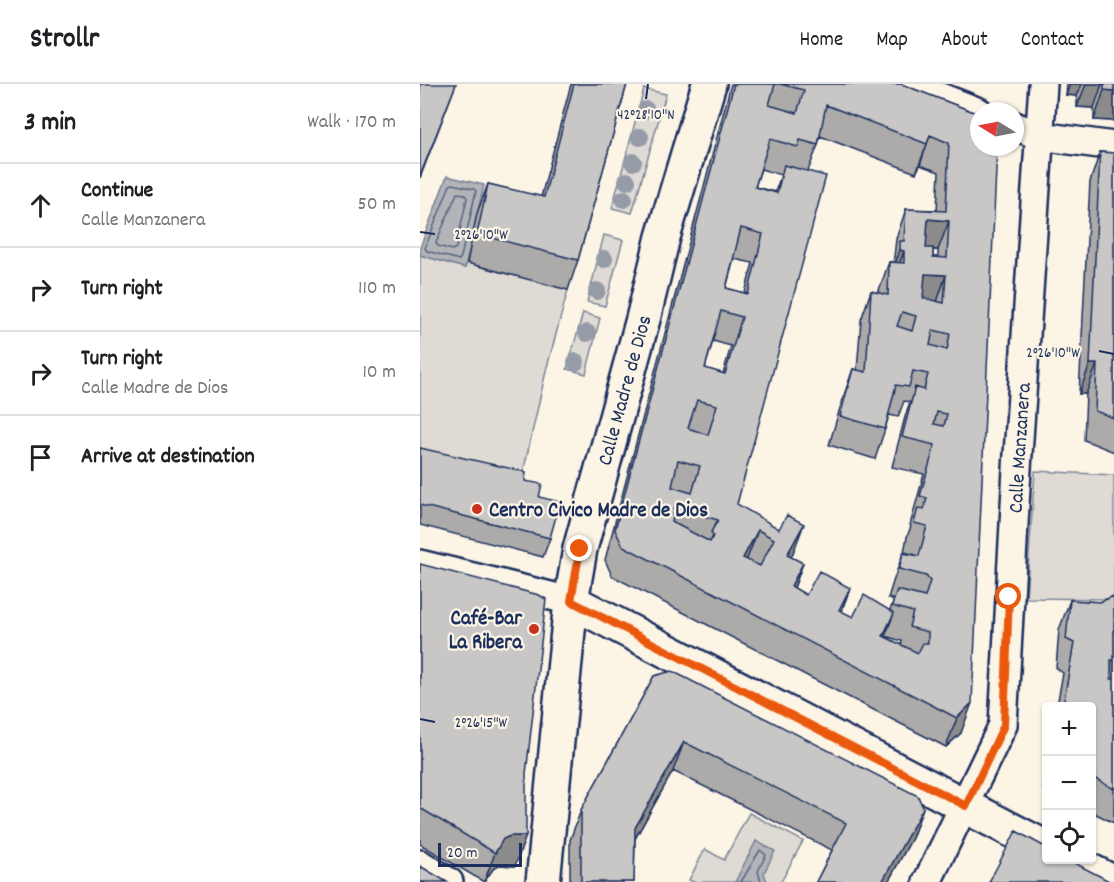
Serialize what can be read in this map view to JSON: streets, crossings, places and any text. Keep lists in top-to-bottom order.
{
  "streets": {
    "main road": ["Calle Madre de Dios"],
    "street": ["Calle Manzanera"]
  },
  "places": ["Centro Civico Madre de Dios", "Café-Bar La Ribera"],
  "scale_bar": "20 m",
  "north": "left",
  "page": {
    "header": "Strollr",
    "nav": [
      "Home",
      "Map",
      "About",
      "Contact"
    ],
    "heading": ["3 min", "Walk · 170 m"],
    "list": [
      ["Continue", "Calle Manzanera", "50 m"],
      ["Turn right", "110 m"],
      ["Turn right", "Calle Madre de Dios", "10 m"],
      "Arrive at destination"
    ],
    "map_buttons": ["+", "−"],
    "scale": "20 m"
  },
  "coordinates": ["42°28'10\"N", "2°26'10\"W", "2°26'15\"W"]
}
